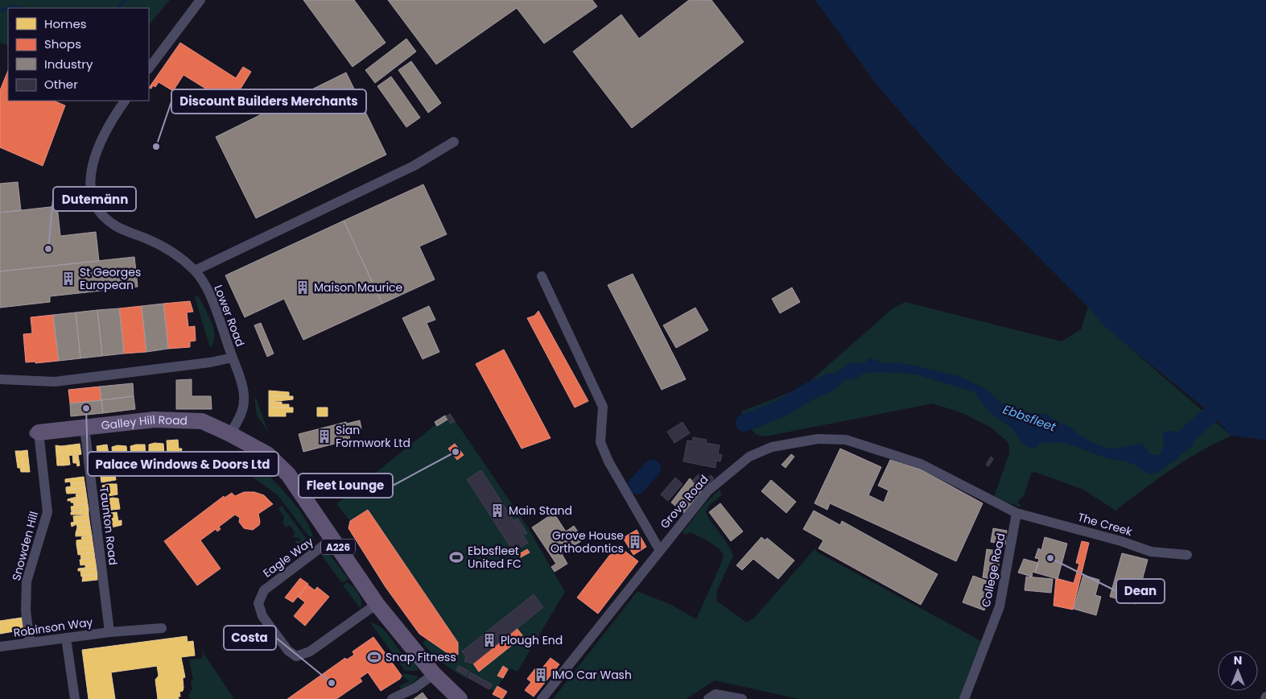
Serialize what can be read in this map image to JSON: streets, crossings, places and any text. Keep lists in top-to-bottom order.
{
  "streets": {
    "main road": ["Galley Hill Road", "A226"],
    "street": [
      "Lower Road",
      "Grove Road",
      "The Creek",
      "Taunton Road",
      "Snowden Hill",
      "Eagle Way",
      "College Road",
      "Robinson Way"
    ]
  },
  "crossings": [
    ["Lower Road", "Galley Hill Road"],
    ["Lower Road", "A226"],
    ["Galley Hill Road", "Taunton Road"],
    ["Galley Hill Road", "Snowden Hill"],
    ["Galley Hill Road", "A226"],
    ["Grove Road", "The Creek"],
    ["Grove Road", "College Road"],
    ["The Creek", "College Road"],
    ["Taunton Road", "Robinson Way"],
    ["Snowden Hill", "Robinson Way"],
    ["A226", "Eagle Way"]
  ],
  "water": ["Ebbsfleet"],
  "places": {
    "other": [
      "Discount Builders Merchants",
      "Dutemänn",
      "Palace Windows & Doors Ltd",
      "Fleet Lounge",
      "Dean",
      "Costa"
    ],
    "building": [
      "St Georges European",
      "Maison Maurice",
      "Sian Formwork Ltd",
      "Main Stand",
      "Grove House Orthodontics",
      "Plough End",
      "IMO Car Wash"
    ],
    "sports": ["Ebbsfleet United FC", "Snap Fitness"]
  },
  "legend": [
    "Homes",
    "Shops",
    "Industry",
    "Other"
  ],
  "north": "top"
}
